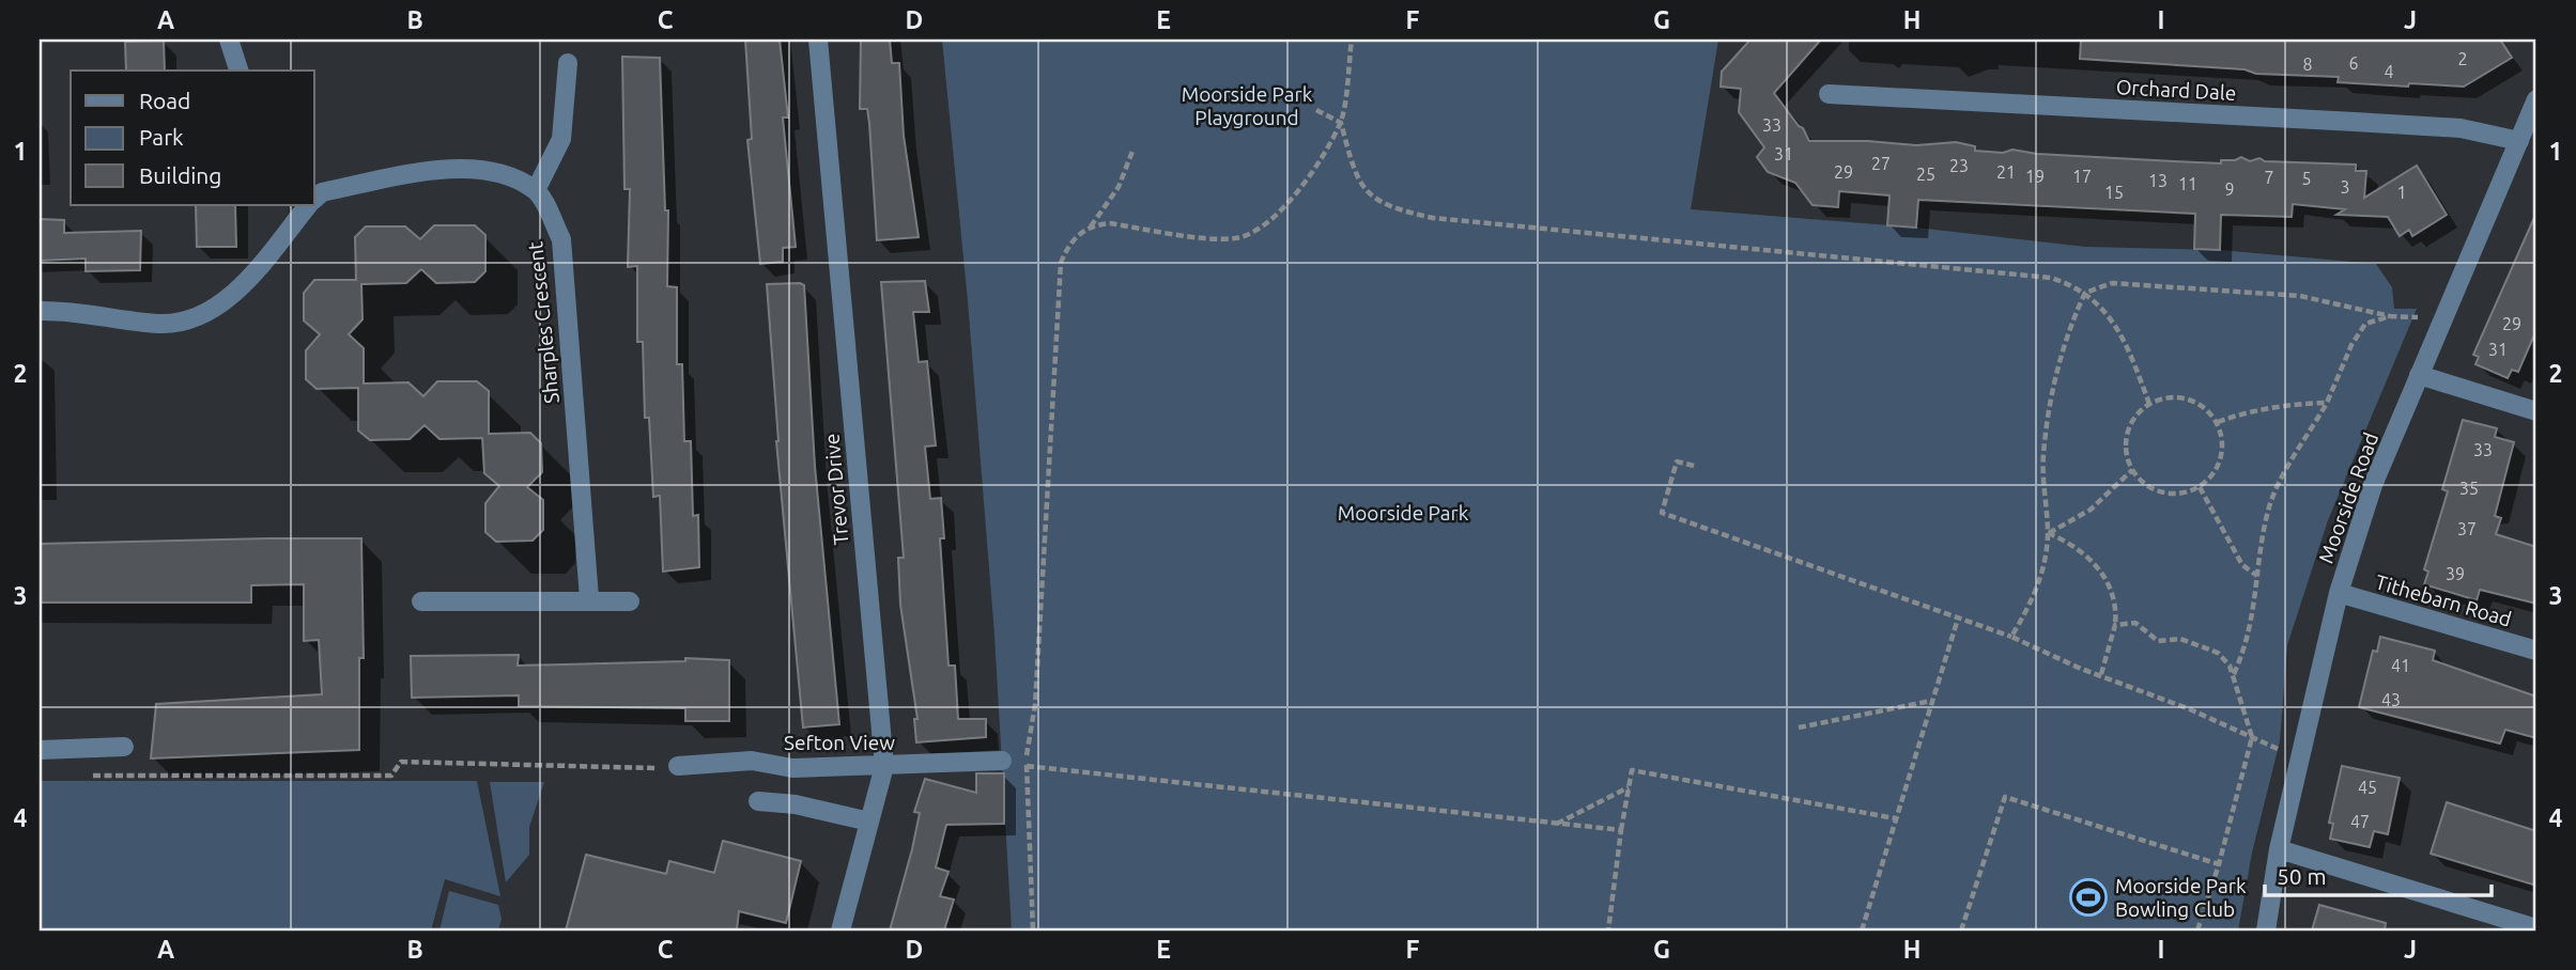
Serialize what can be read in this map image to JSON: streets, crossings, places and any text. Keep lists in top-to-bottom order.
{
  "streets": {
    "street": [
      "Orchard Dale",
      "Sharples Crescent",
      "Trevor Drive",
      "Moorside Road",
      "Tithebarn Road",
      "Sefton View"
    ]
  },
  "crossings": [
    ["Orchard Dale", "Moorside Road"],
    ["Trevor Drive", "Sefton View"],
    ["Moorside Road", "Tithebarn Road"]
  ],
  "parks": ["Moorside Park Playground", "Moorside Park"],
  "places": {
    "sports": ["Moorside Park Bowling Club"]
  },
  "house_numbers": [
    "2",
    "6",
    "8",
    "4",
    "33",
    "31",
    "27",
    "23",
    "29",
    "21",
    "25",
    "19",
    "17",
    "7",
    "5",
    "13",
    "11",
    "3",
    "9",
    "15",
    "1",
    "29",
    "31",
    "33",
    "35",
    "37",
    "39",
    "41",
    "43",
    "45",
    "47"
  ],
  "legend": ["Road", "Park", "Building"],
  "scale_bar": "50 m",
  "grid": {
    "columns": [
      "A",
      "B",
      "C",
      "D",
      "E",
      "F",
      "G",
      "H",
      "I",
      "J"
    ],
    "rows": [
      "1",
      "2",
      "3",
      "4"
    ]
  }
}
